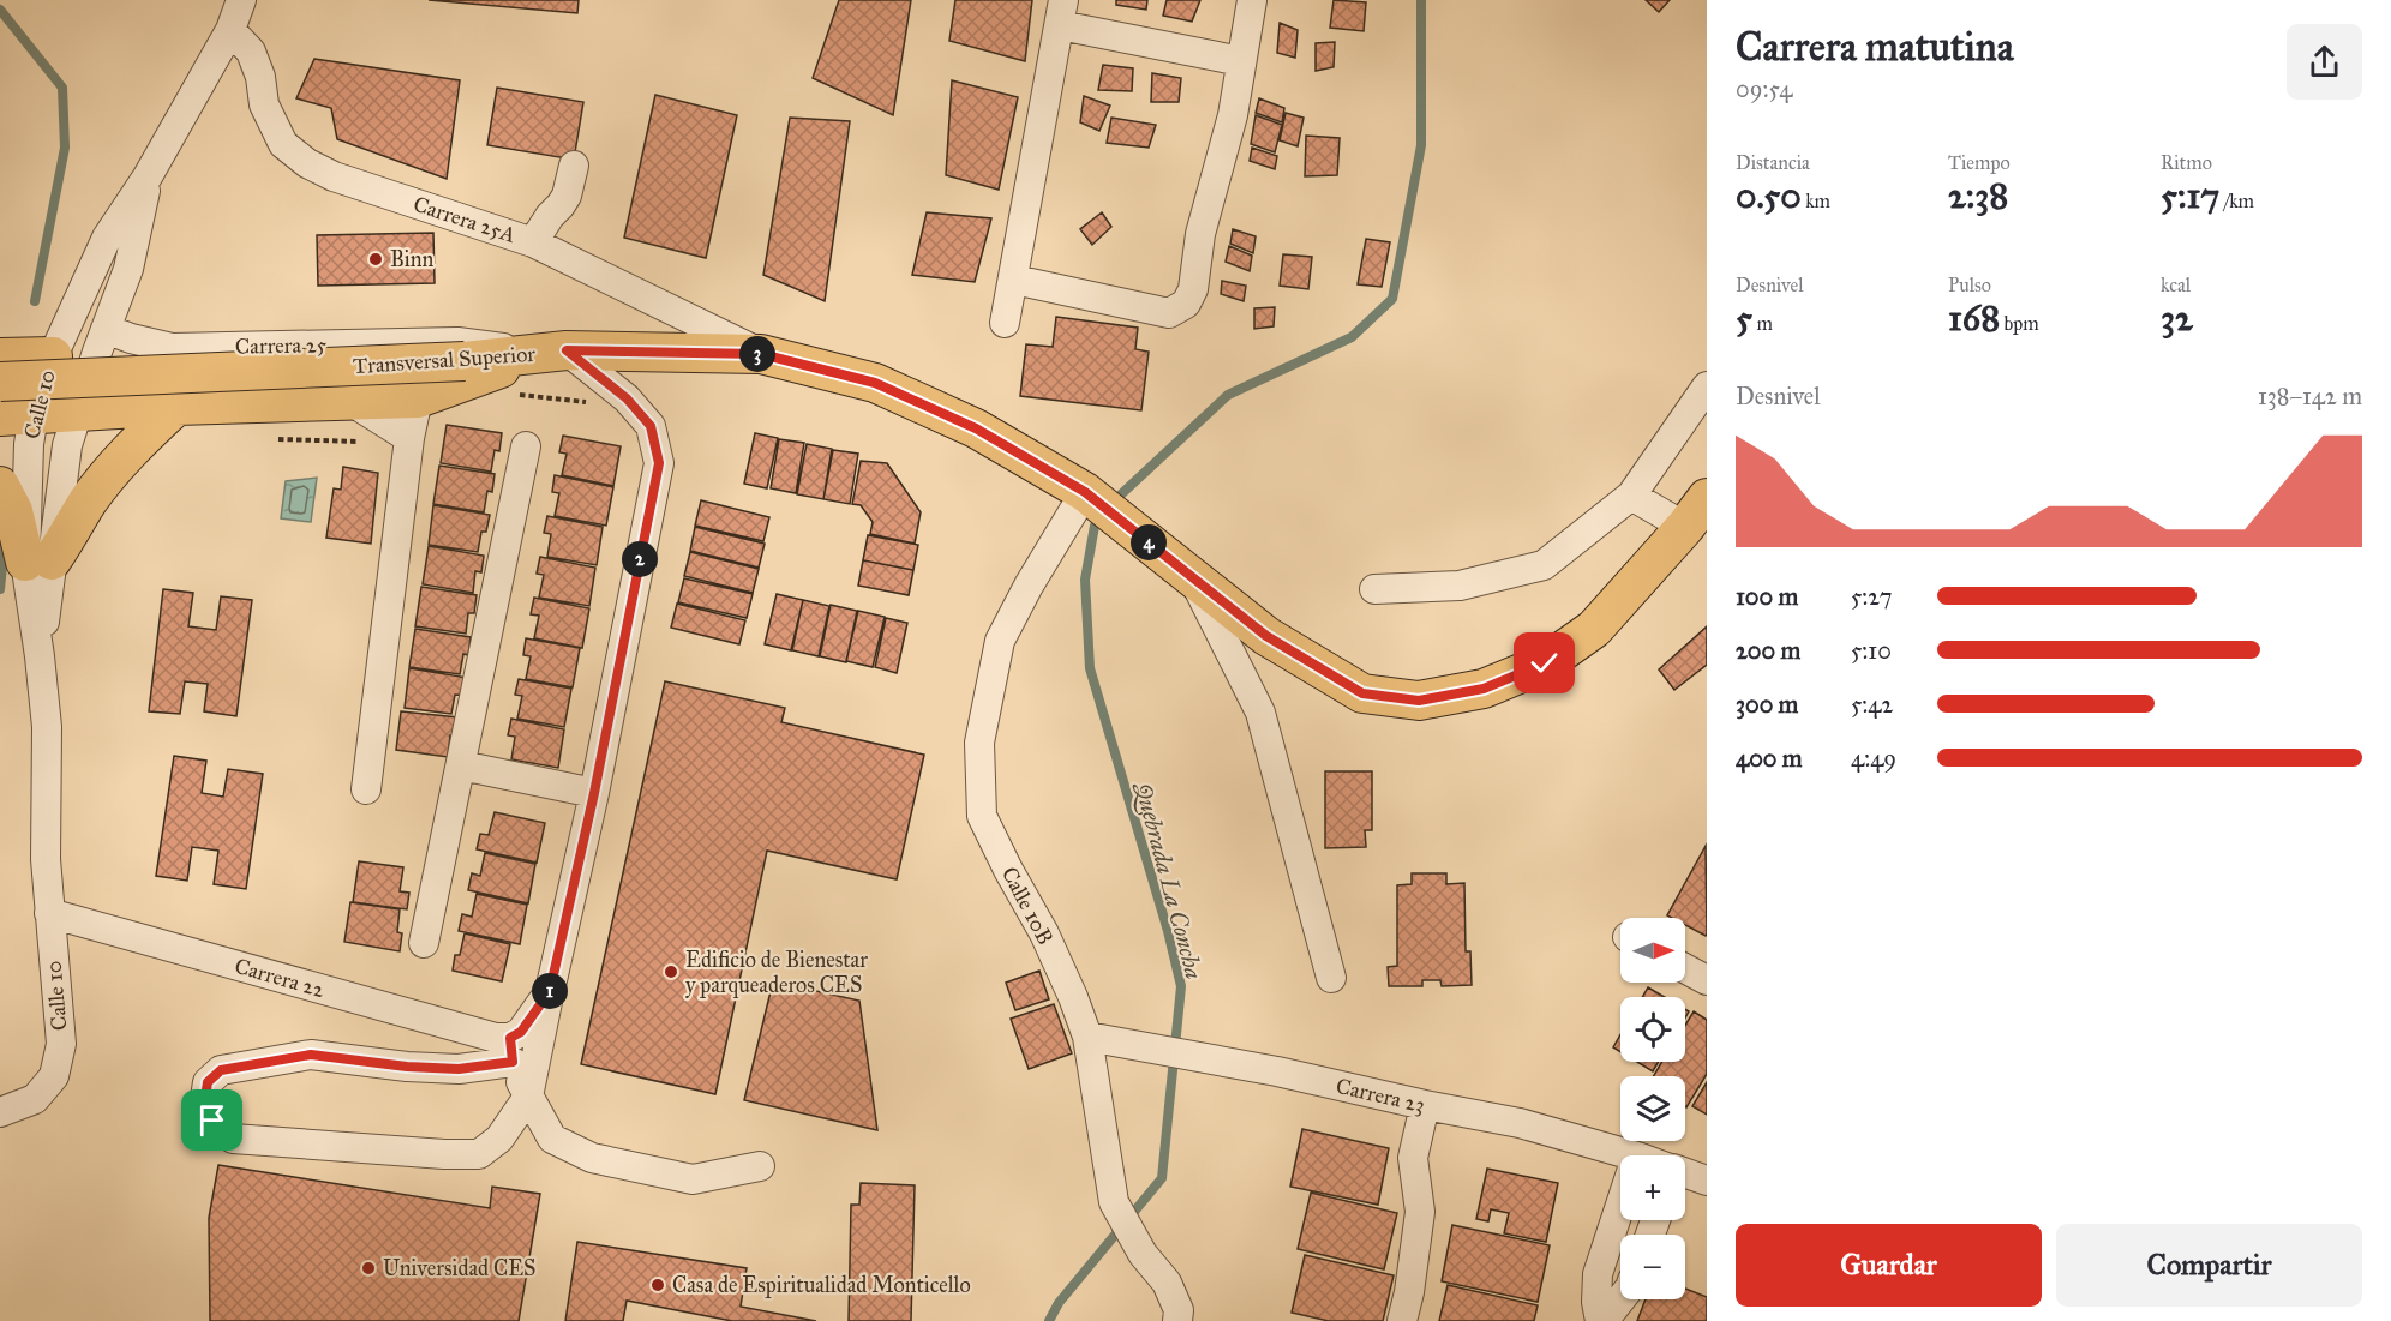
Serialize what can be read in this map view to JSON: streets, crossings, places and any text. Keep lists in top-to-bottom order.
{
  "streets": {
    "main road": ["Transversal Superior"],
    "street": [
      "Carrera 25A",
      "Carrera 25",
      "Calle 10",
      "Calle 10B",
      "Carrera 22",
      "Carrera 23"
    ]
  },
  "crossings": [
    ["Carrera 25A", "Transversal Superior"],
    ["Carrera 25A", "Calle 10"],
    ["Carrera 25", "Transversal Superior"],
    ["Carrera 25", "Calle 10"],
    ["Transversal Superior", "Calle 10B"],
    ["Calle 10", "Carrera 22"],
    ["Calle 10B", "Carrera 23"]
  ],
  "water": ["Quebrada La Concha"],
  "places": [
    "Binn",
    "Edificio de Bienestar y parqueaderos CES",
    "Universidad CES",
    "Casa de Espiritualidad Monticello"
  ],
  "north": "right",
  "page": {
    "heading": ["Carrera matutina", "09:54"],
    "stats": [
      ["Distancia", "0.50 km"],
      ["Tiempo", "2:38"],
      ["Ritmo", "5:17 /km"],
      ["Desnivel", "5 m"],
      ["Pulso", "168 bpm"],
      ["kcal", "32"]
    ],
    "pins": [
      "3",
      "4",
      "2",
      "1"
    ],
    "chart": ["Desnivel", "138–142 m"],
    "list": [
      {
        "name": "100 m",
        "note": "5:27"
      },
      {
        "name": "200 m",
        "note": "5:10"
      },
      {
        "name": "300 m",
        "note": "5:42"
      },
      {
        "name": "400 m",
        "note": "4:49"
      }
    ],
    "map_buttons": ["+", "−"],
    "buttons": ["Guardar", "Compartir"]
  }
}
